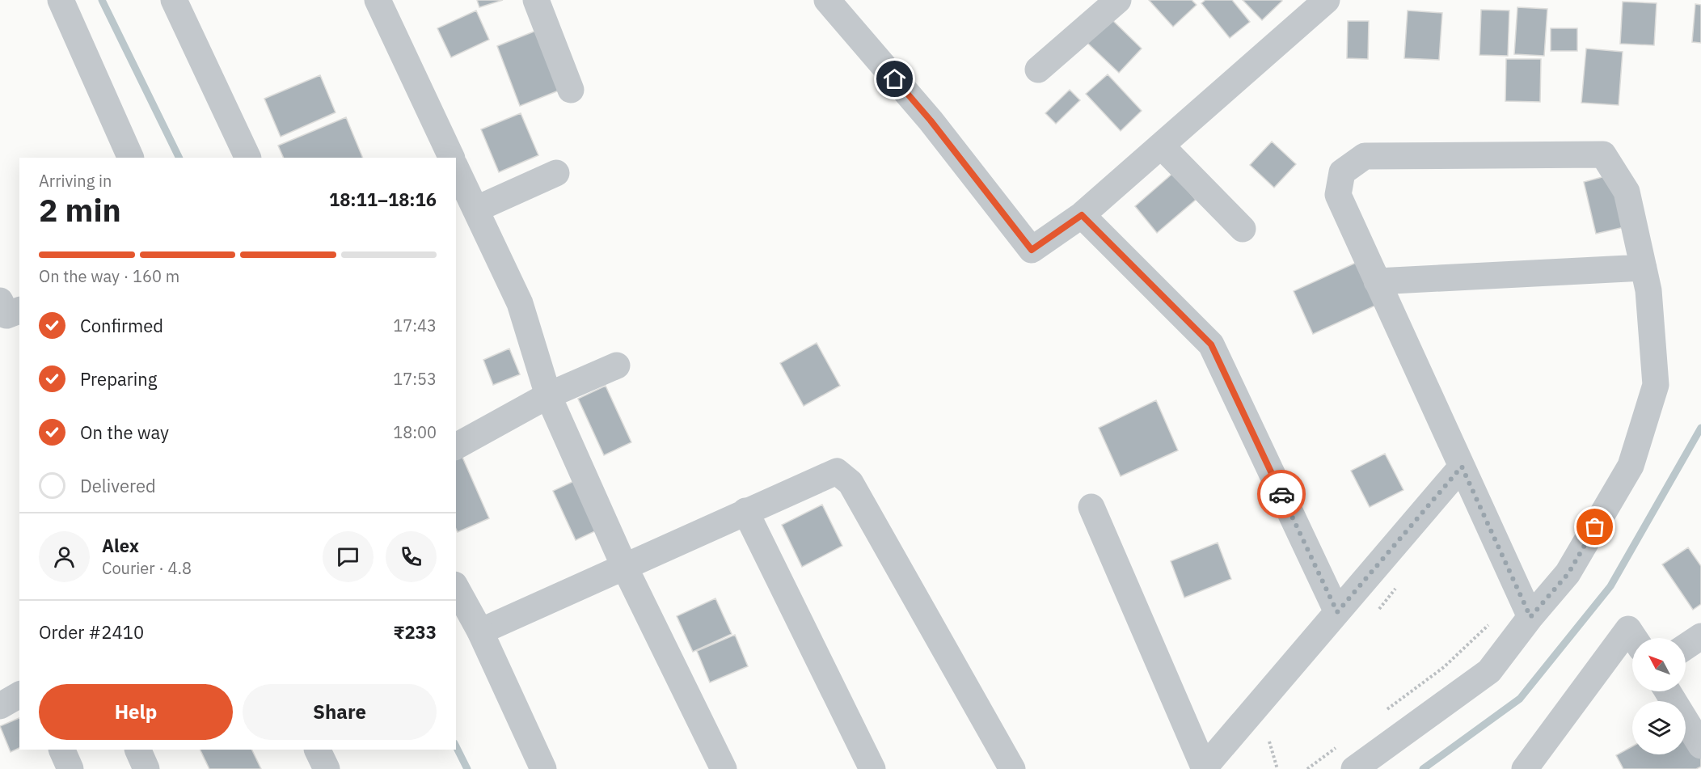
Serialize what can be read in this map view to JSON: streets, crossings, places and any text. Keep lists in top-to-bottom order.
{
  "north": "top left",
  "page": {
    "heading": ["2 min", "Arriving in", "18:11–18:16"],
    "panel": [
      "Alex",
      "Courier · 4.8",
      "Order #2410",
      "₹233"
    ],
    "bar": "On the way · 160 m",
    "list": [
      ["Confirmed", "17:43"],
      ["Preparing", "17:53"],
      ["On the way", "18:00"],
      "Delivered"
    ],
    "buttons": ["Help", "Share"]
  }
}
